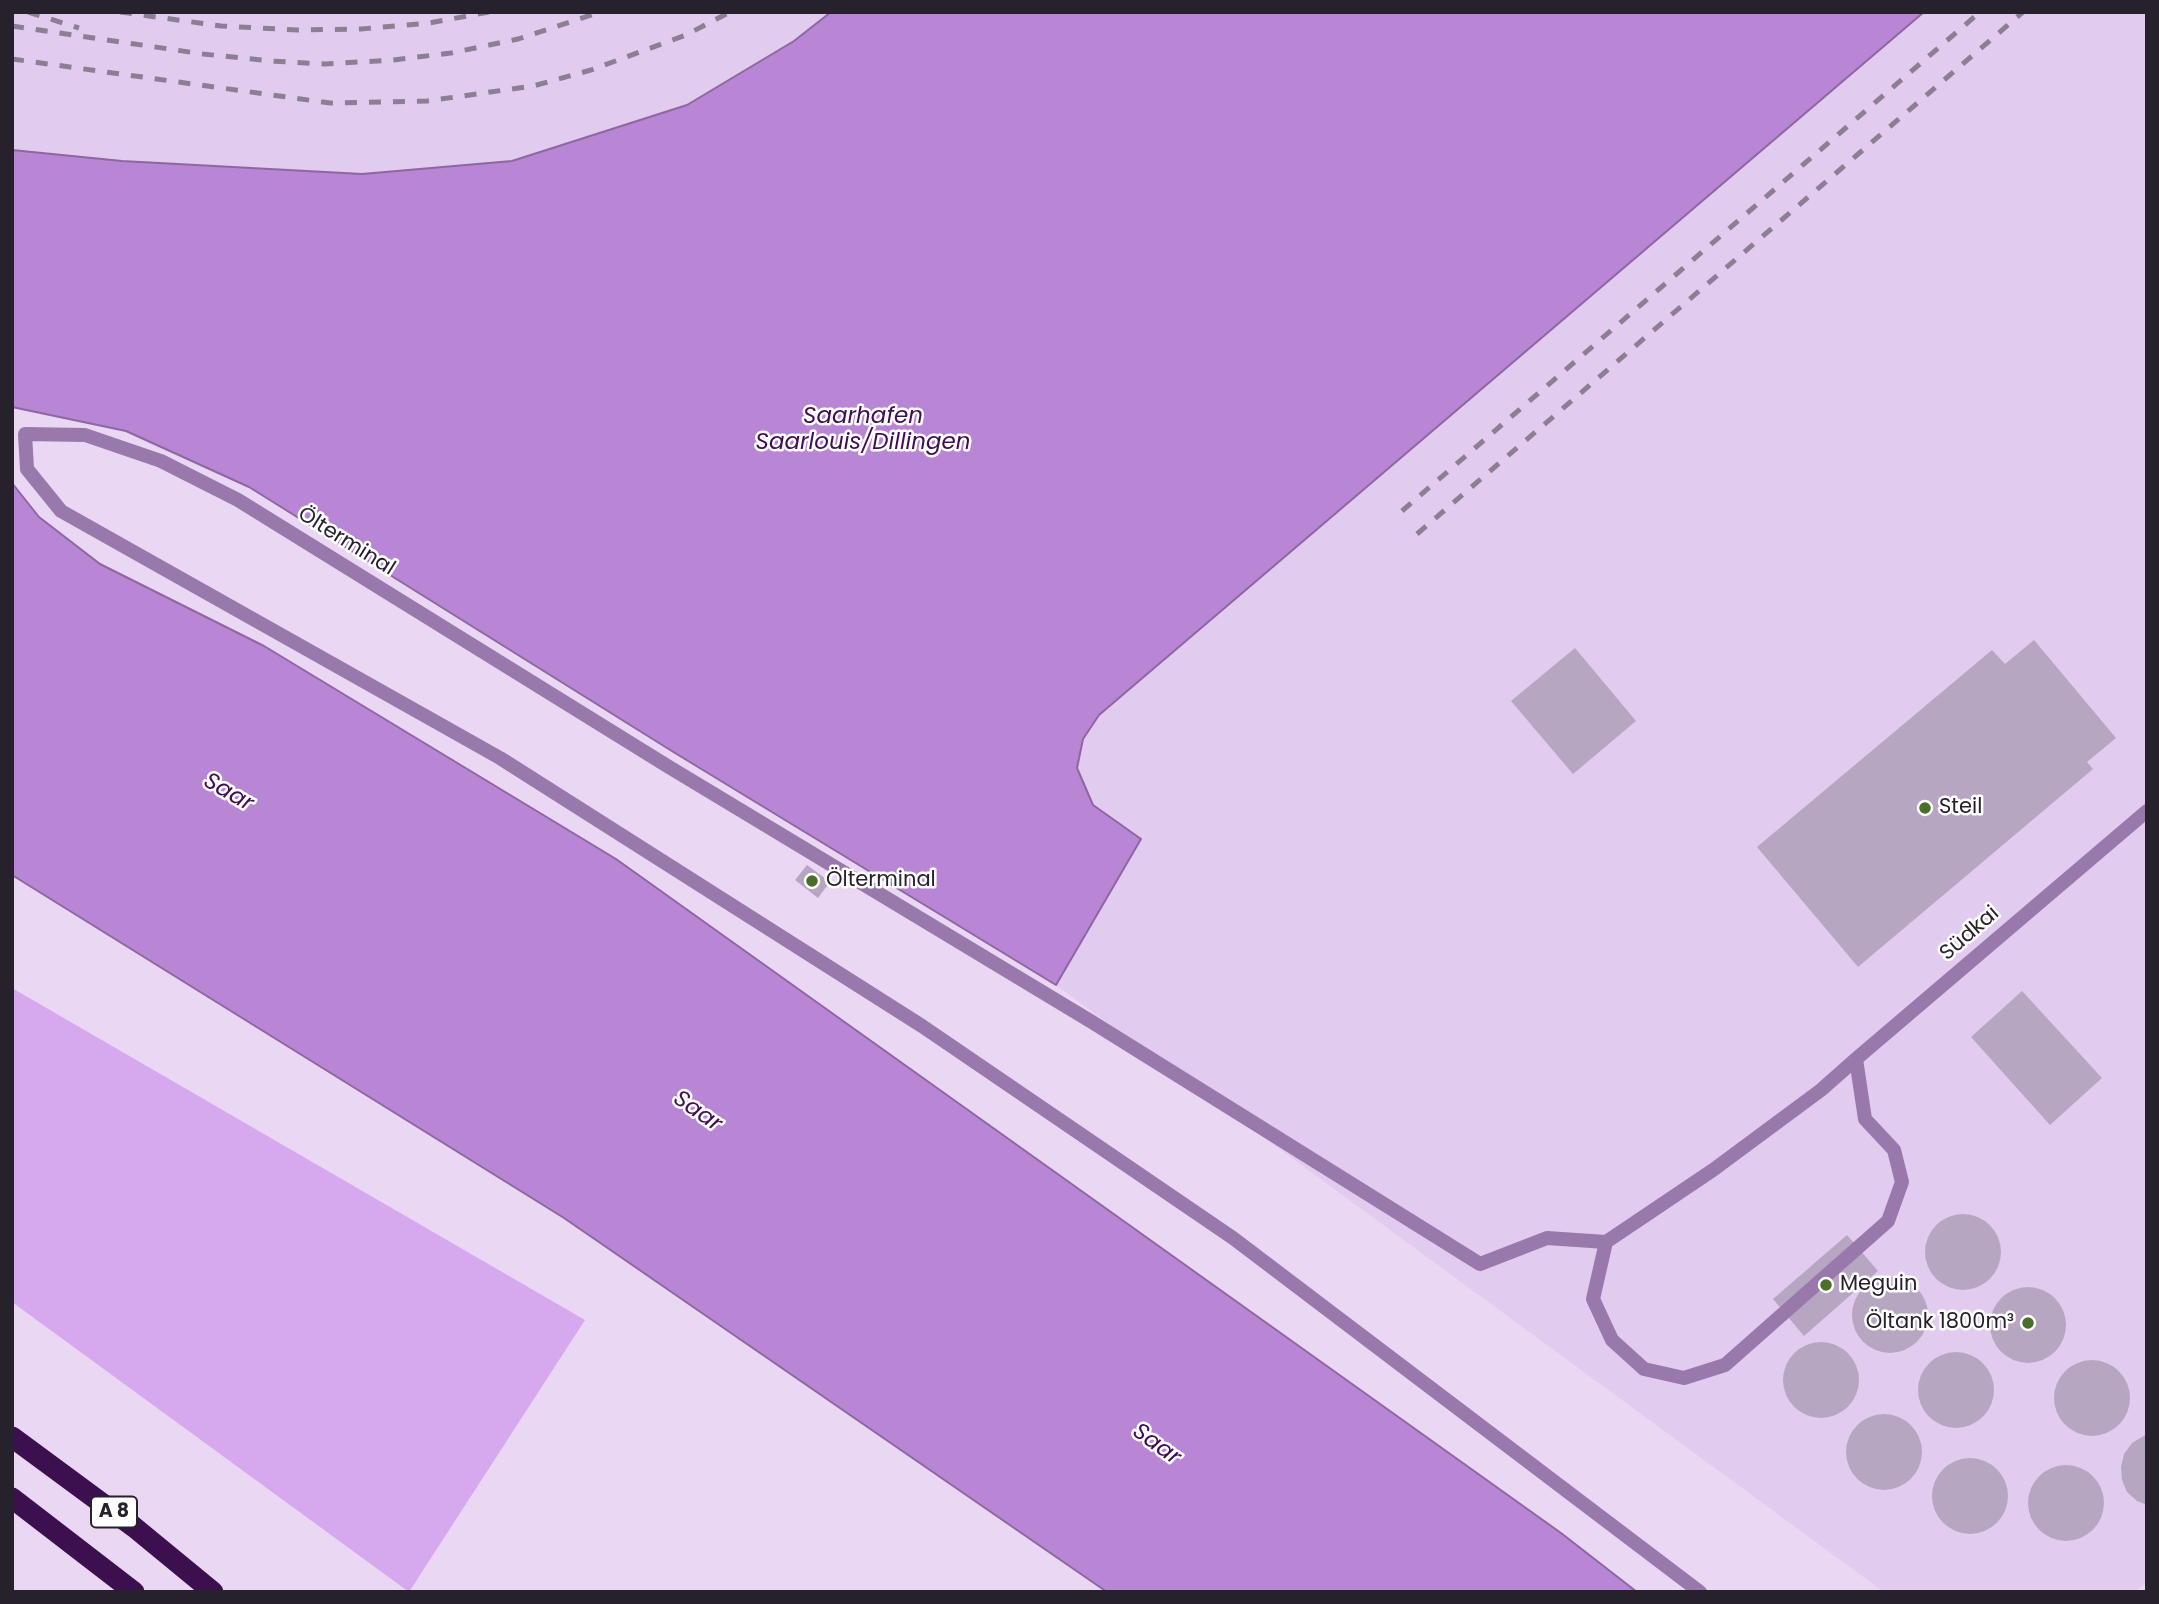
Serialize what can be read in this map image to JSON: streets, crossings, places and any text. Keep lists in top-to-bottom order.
{
  "streets": {
    "highway": ["A 8"],
    "lane": ["Ölterminal", "Südkai"]
  },
  "crossings": [
    ["Ölterminal", "Südkai"]
  ],
  "water": ["Saarhafen Saarlouis/Dillingen", "Saar"],
  "places": [
    "Steil",
    "Ölterminal",
    "Meguin",
    "Öltank 1800m³"
  ]
}
